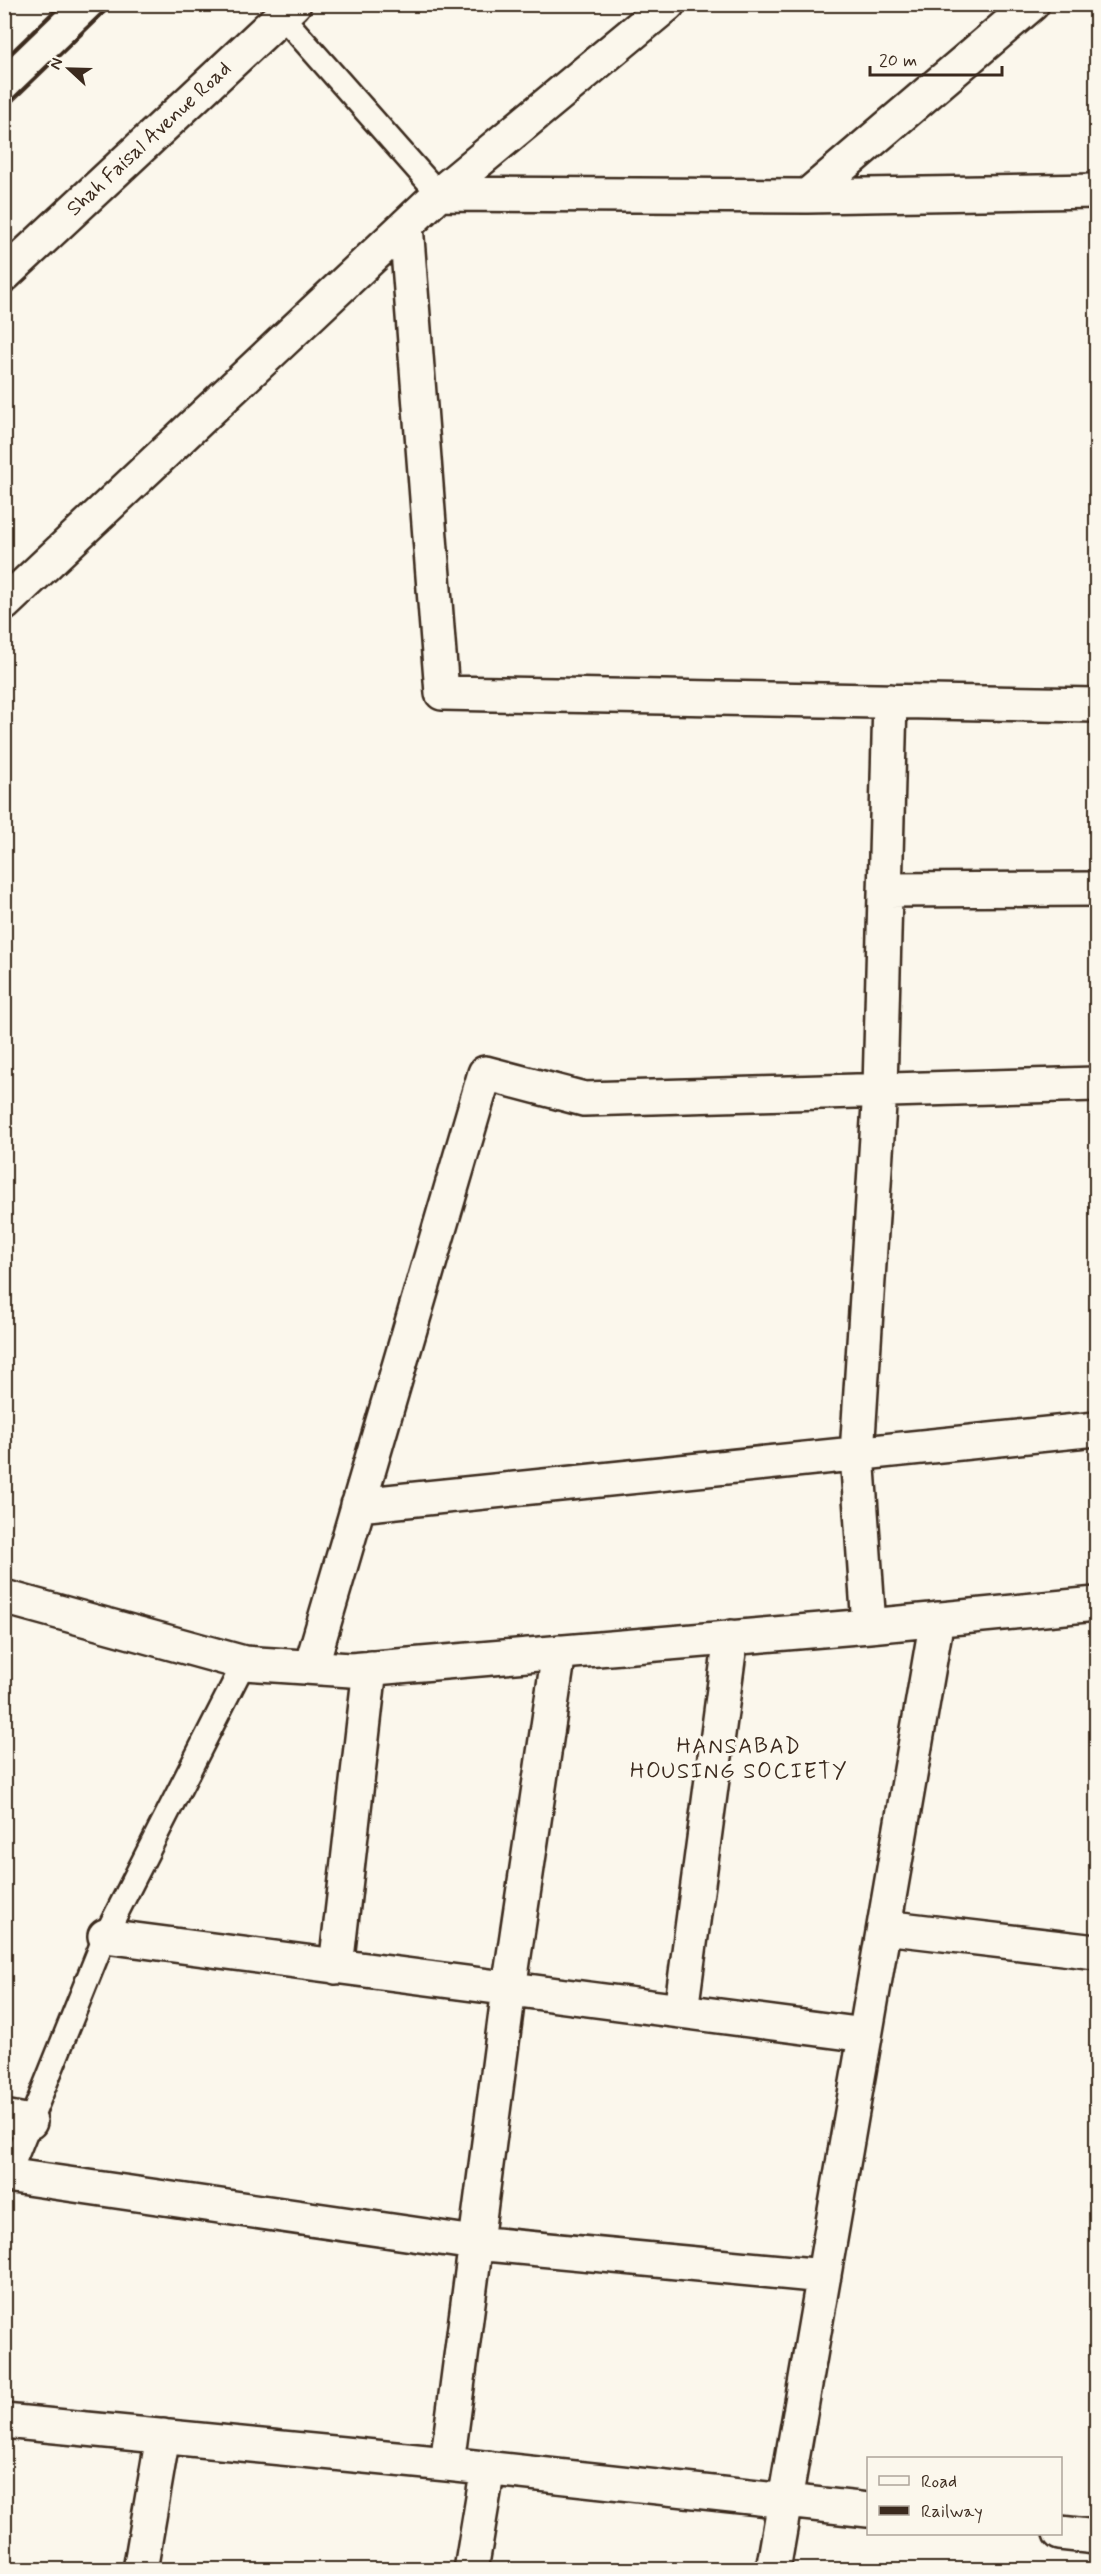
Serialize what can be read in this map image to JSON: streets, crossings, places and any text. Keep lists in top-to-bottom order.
{
  "streets": {
    "street": ["Shah Faisal Avenue Road"]
  },
  "districts": ["HANSABAD HOUSING SOCIETY"],
  "legend": ["Road", "Railway"],
  "scale_bar": "20 m",
  "north": "left"
}
